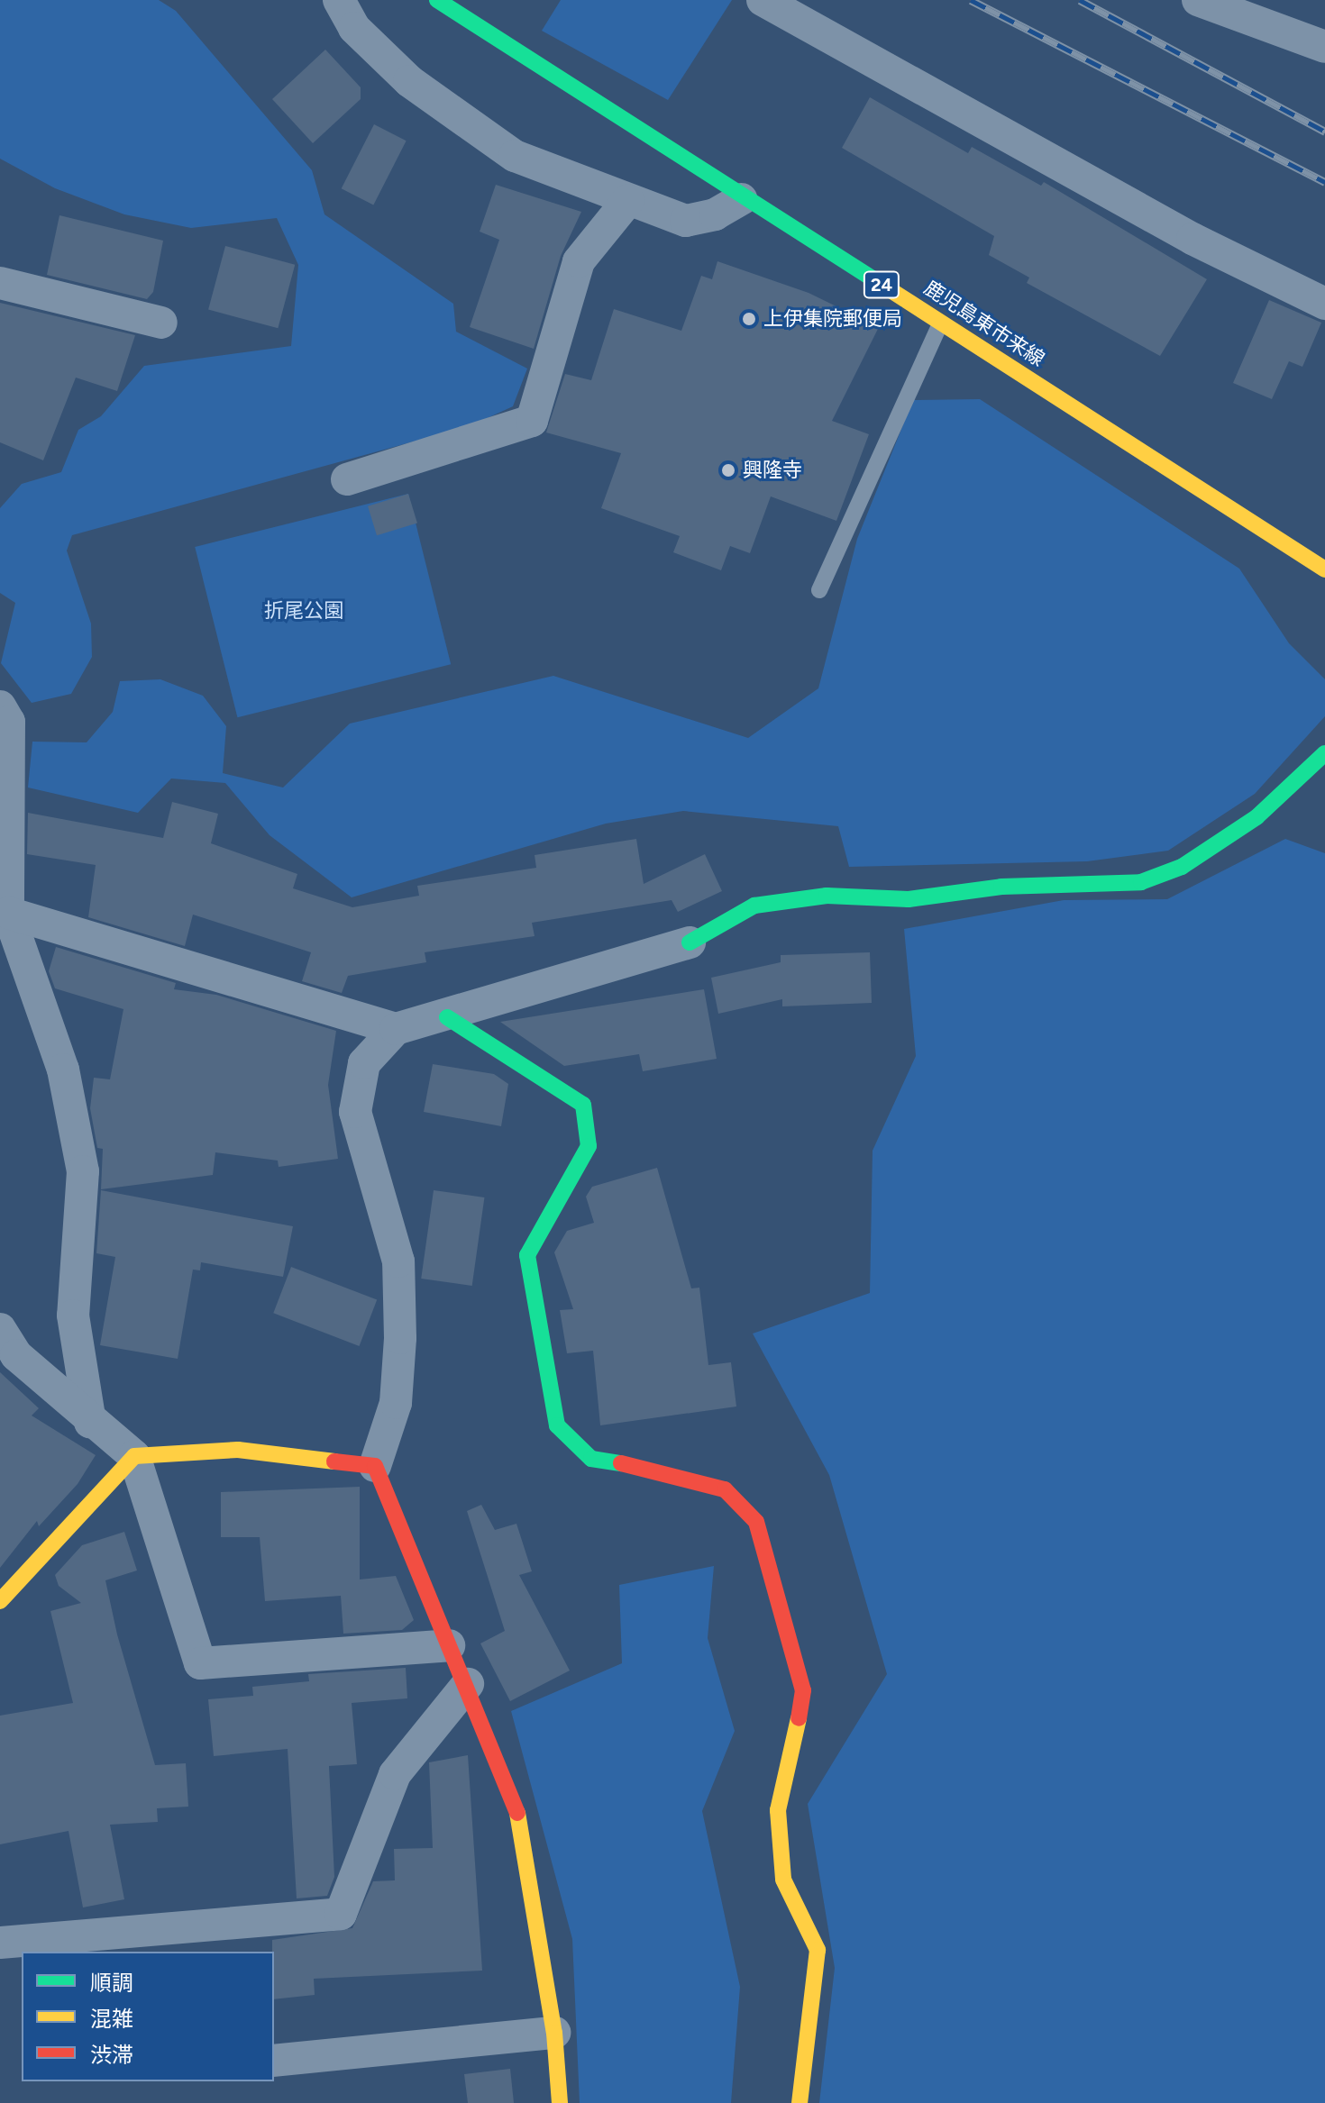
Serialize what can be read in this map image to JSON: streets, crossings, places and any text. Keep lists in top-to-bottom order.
{
  "streets": {
    "street": ["24", "鹿児島東市来線"]
  },
  "parks": ["折尾公園"],
  "places": ["上伊集院郵便局", "興隆寺"],
  "legend": ["順調", "混雑", "渋滞"]
}
